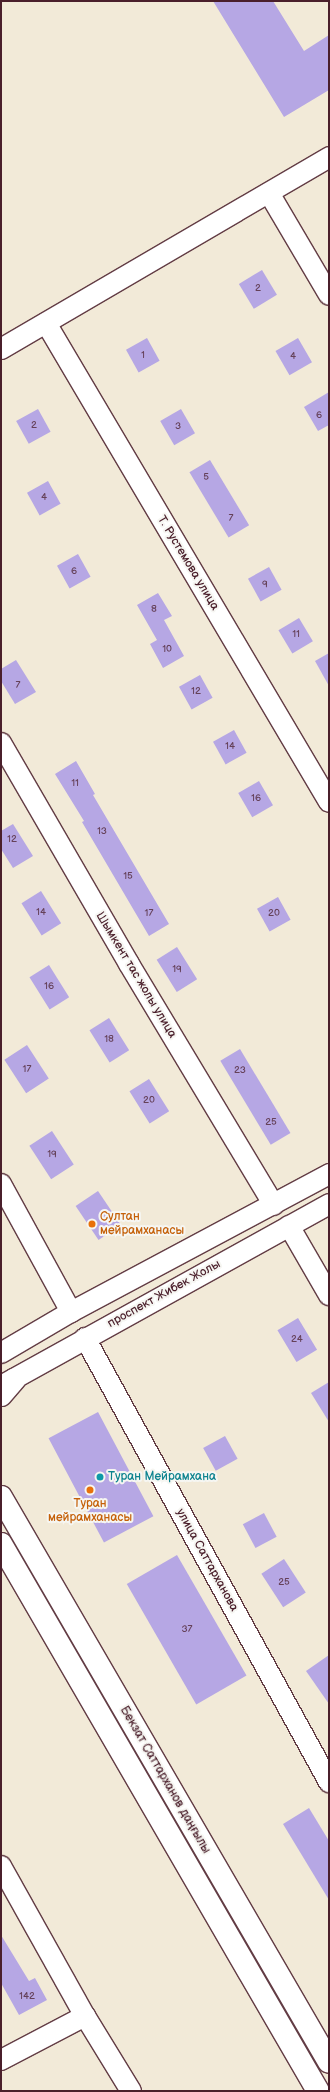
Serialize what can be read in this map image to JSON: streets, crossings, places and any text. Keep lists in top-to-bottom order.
{
  "streets": {
    "main road": ["Бекзат Саттарханов даңғылы"],
    "street": [
      "Т. Рустемова улица",
      "Шымкент тас жолы улица",
      "проспект Жибек Жолы",
      "улица Саттарханова"
    ]
  },
  "crossings": [
    ["проспект Жибек Жолы", "улица Саттарханова"]
  ],
  "places": ["Султан мейрамханасы", "Туран Мейрамхана", "Туран мейрамханасы"],
  "house_numbers": [
    "2",
    "1",
    "4",
    "6",
    "2",
    "3",
    "5",
    "4",
    "7",
    "6",
    "9",
    "8",
    "11",
    "10",
    "7",
    "12",
    "14",
    "11",
    "16",
    "13",
    "12",
    "15",
    "14",
    "17",
    "20",
    "19",
    "16",
    "18",
    "17",
    "23",
    "20",
    "25",
    "19",
    "24",
    "25",
    "37",
    "142"
  ]
}
